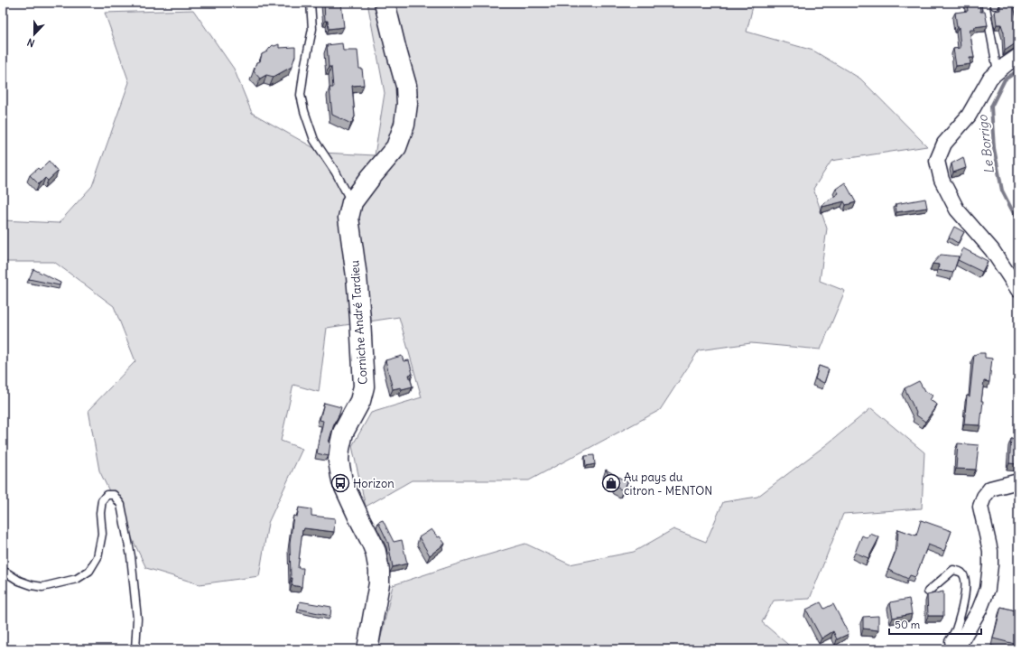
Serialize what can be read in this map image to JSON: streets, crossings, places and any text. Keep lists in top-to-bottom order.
{
  "streets": {
    "street": ["Corniche André Tardieu"]
  },
  "water": ["Le Borrigo"],
  "places": {
    "bus stop": ["Horizon"],
    "shop": ["Au pays du citron - MENTON"]
  },
  "scale_bar": "50 m",
  "north": "bottom"
}
